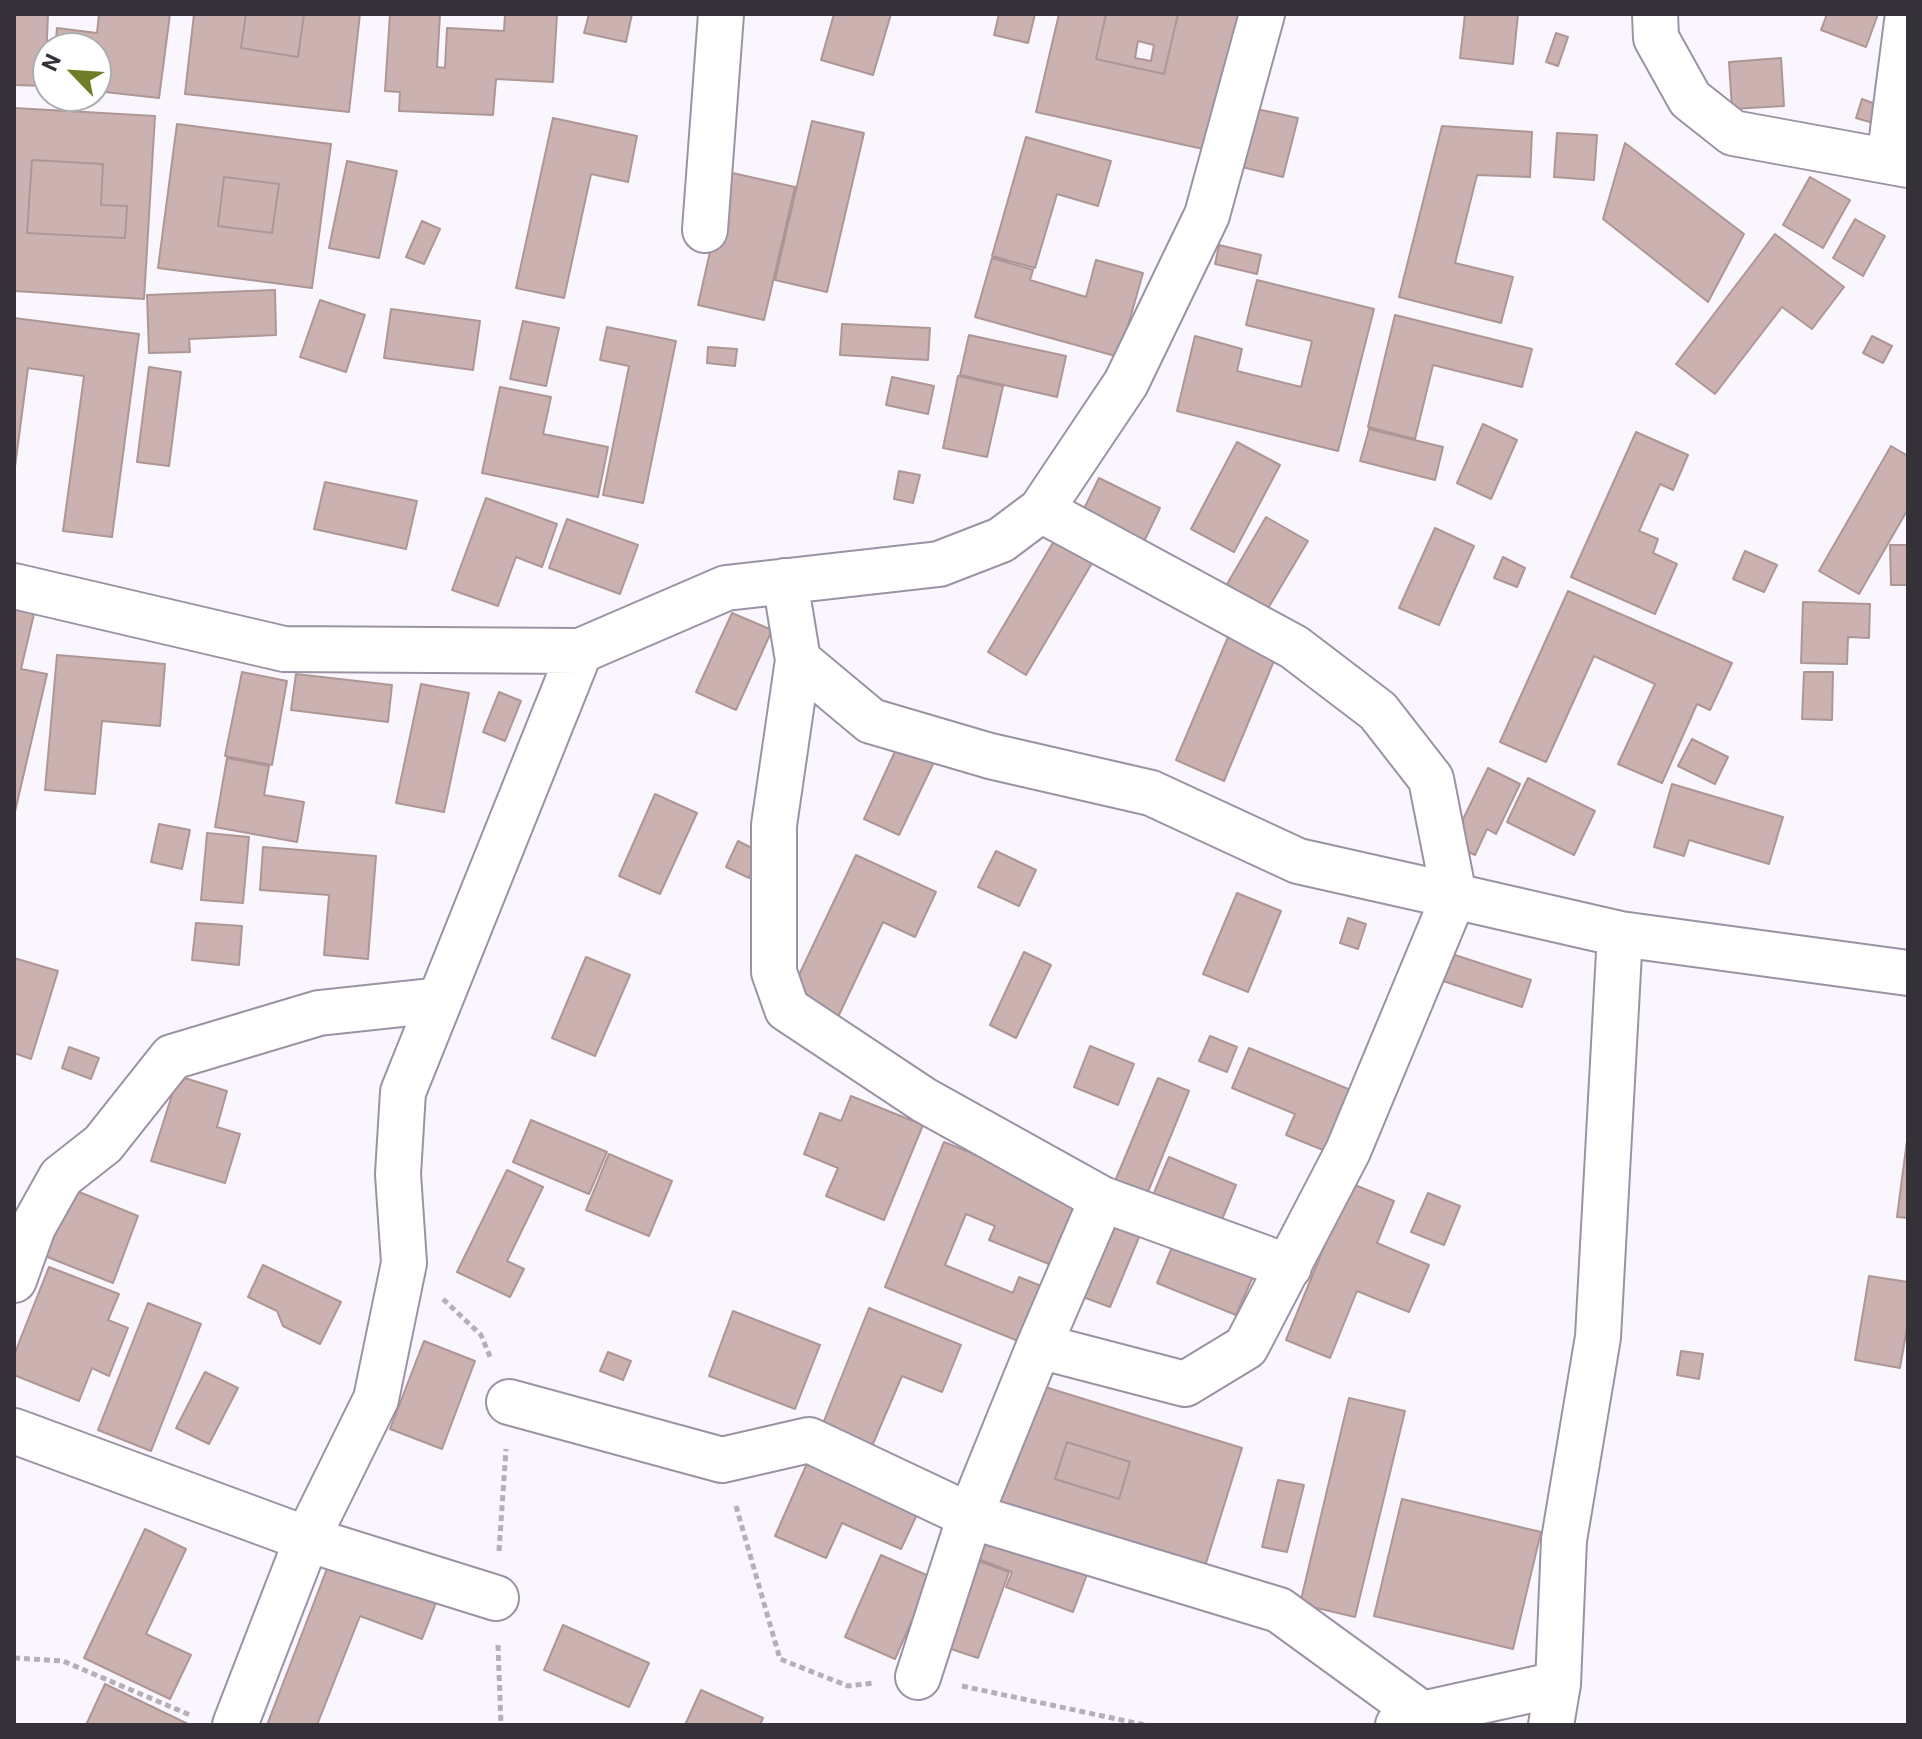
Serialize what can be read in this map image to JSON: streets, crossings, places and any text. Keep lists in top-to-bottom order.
{
  "north": "top left"
}
